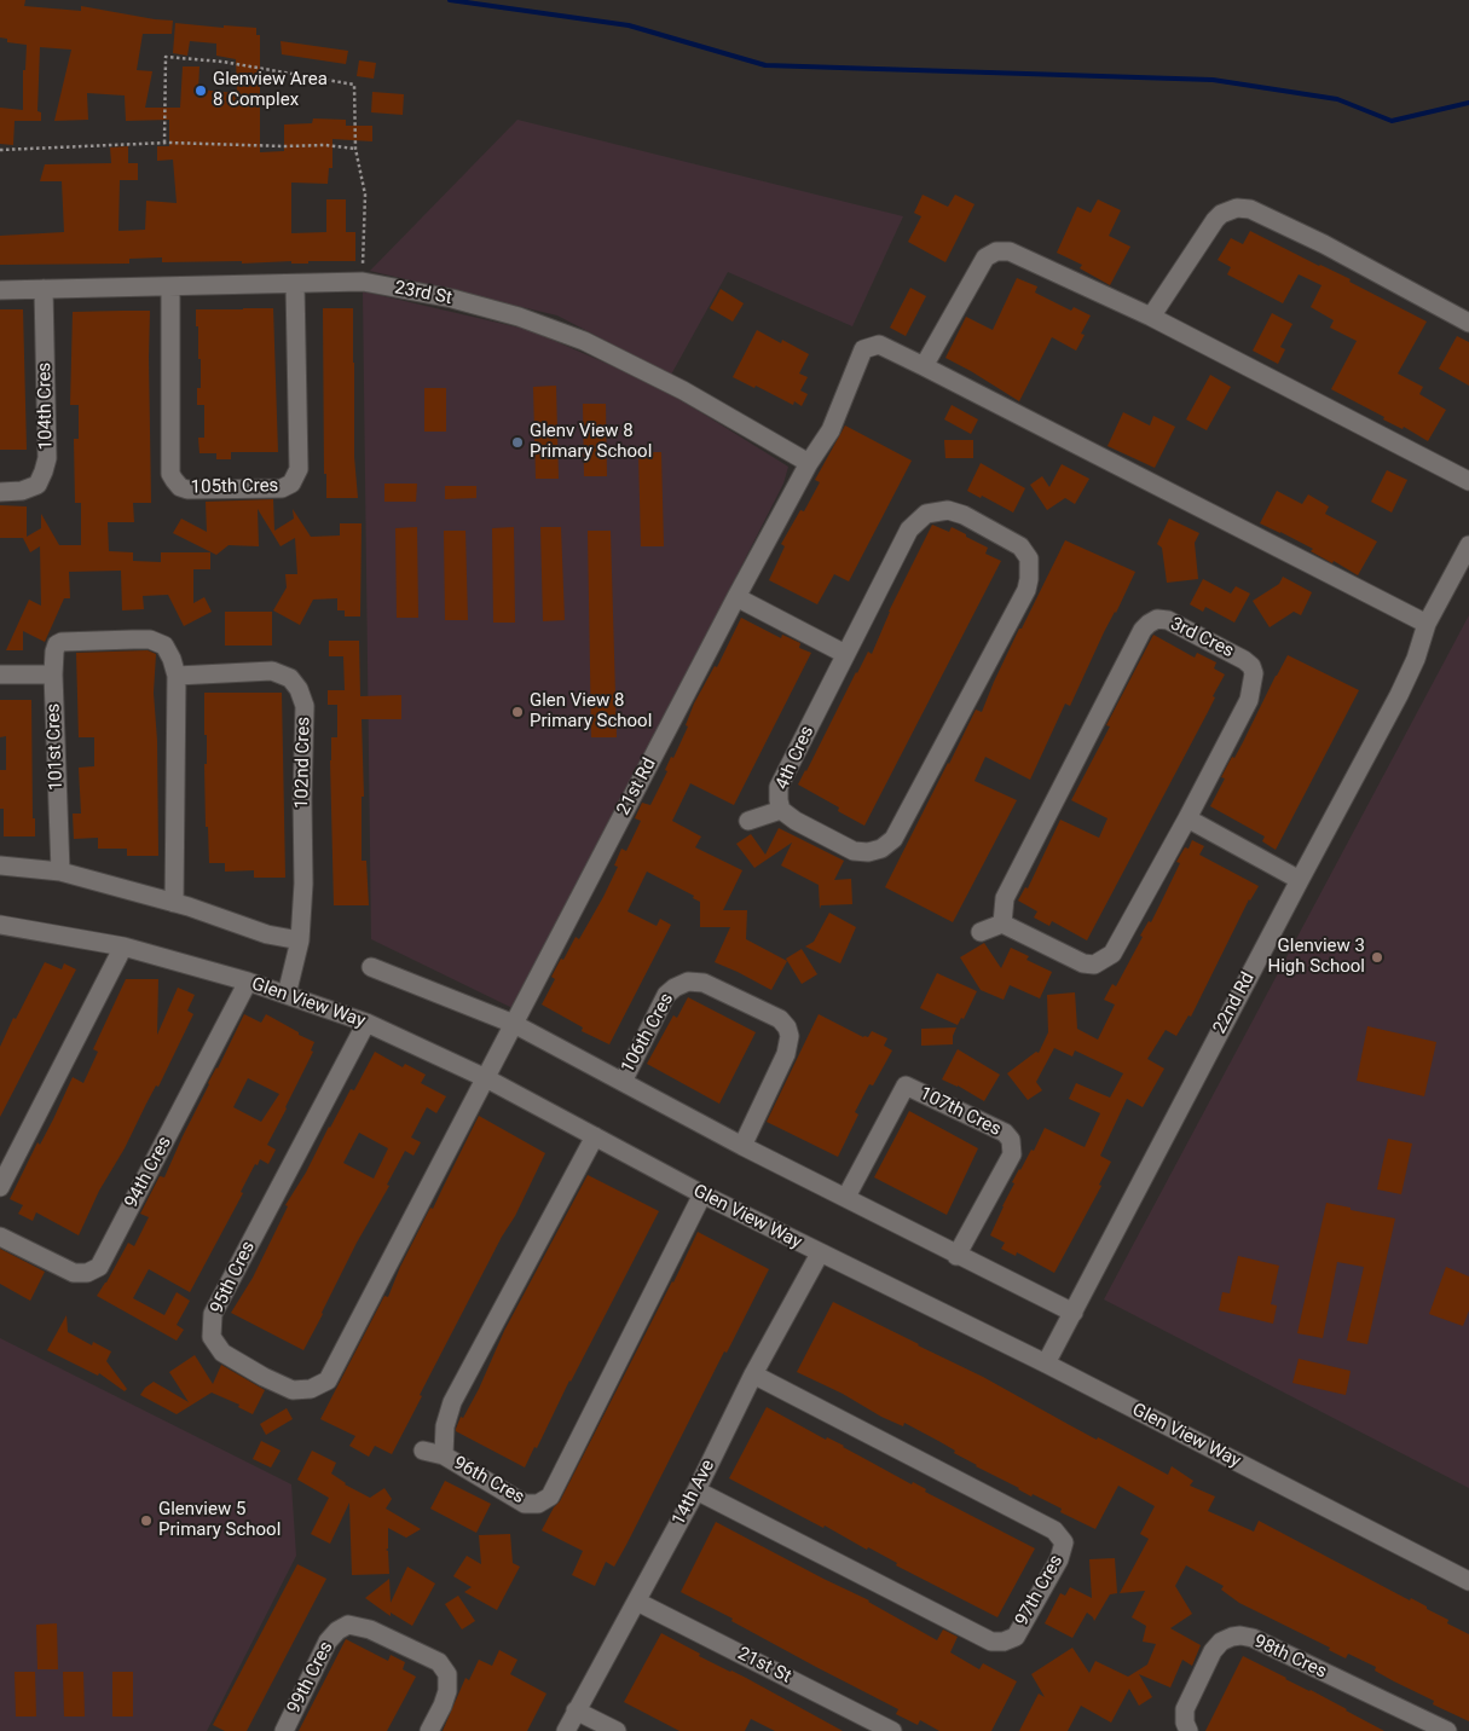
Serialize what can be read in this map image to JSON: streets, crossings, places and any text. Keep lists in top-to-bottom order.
{
  "streets": {
    "street": [
      "23rd St",
      "104th Cres",
      "105th Cres",
      "3rd Cres",
      "101st Cres",
      "4th Cres",
      "102nd Cres",
      "21st Rd",
      "Glen View Way",
      "22nd Rd",
      "106th Cres",
      "107th Cres",
      "94th Cres",
      "95th Cres",
      "96th Cres",
      "14th Ave",
      "97th Cres",
      "98th Cres",
      "21st St",
      "99th Cres"
    ]
  },
  "crossings": [
    ["23rd St", "104th Cres"],
    ["23rd St", "105th Cres"],
    ["23rd St", "21st Rd"],
    ["101st Cres", "102nd Cres"],
    ["102nd Cres", "Glen View Way"],
    ["21st Rd", "Glen View Way"],
    ["21st Rd", "95th Cres"],
    ["Glen View Way", "22nd Rd"],
    ["Glen View Way", "94th Cres"],
    ["Glen View Way", "95th Cres"],
    ["Glen View Way", "96th Cres"],
    ["Glen View Way", "14th Ave"],
    ["14th Ave", "97th Cres"],
    ["14th Ave", "21st St"]
  ],
  "places": [
    "Glenview Area 8 Complex",
    "Glenv View 8 Primary School",
    "Glen View 8 Primary School",
    "Glenview 3 High School",
    "Glenview 5 Primary School"
  ]
}
